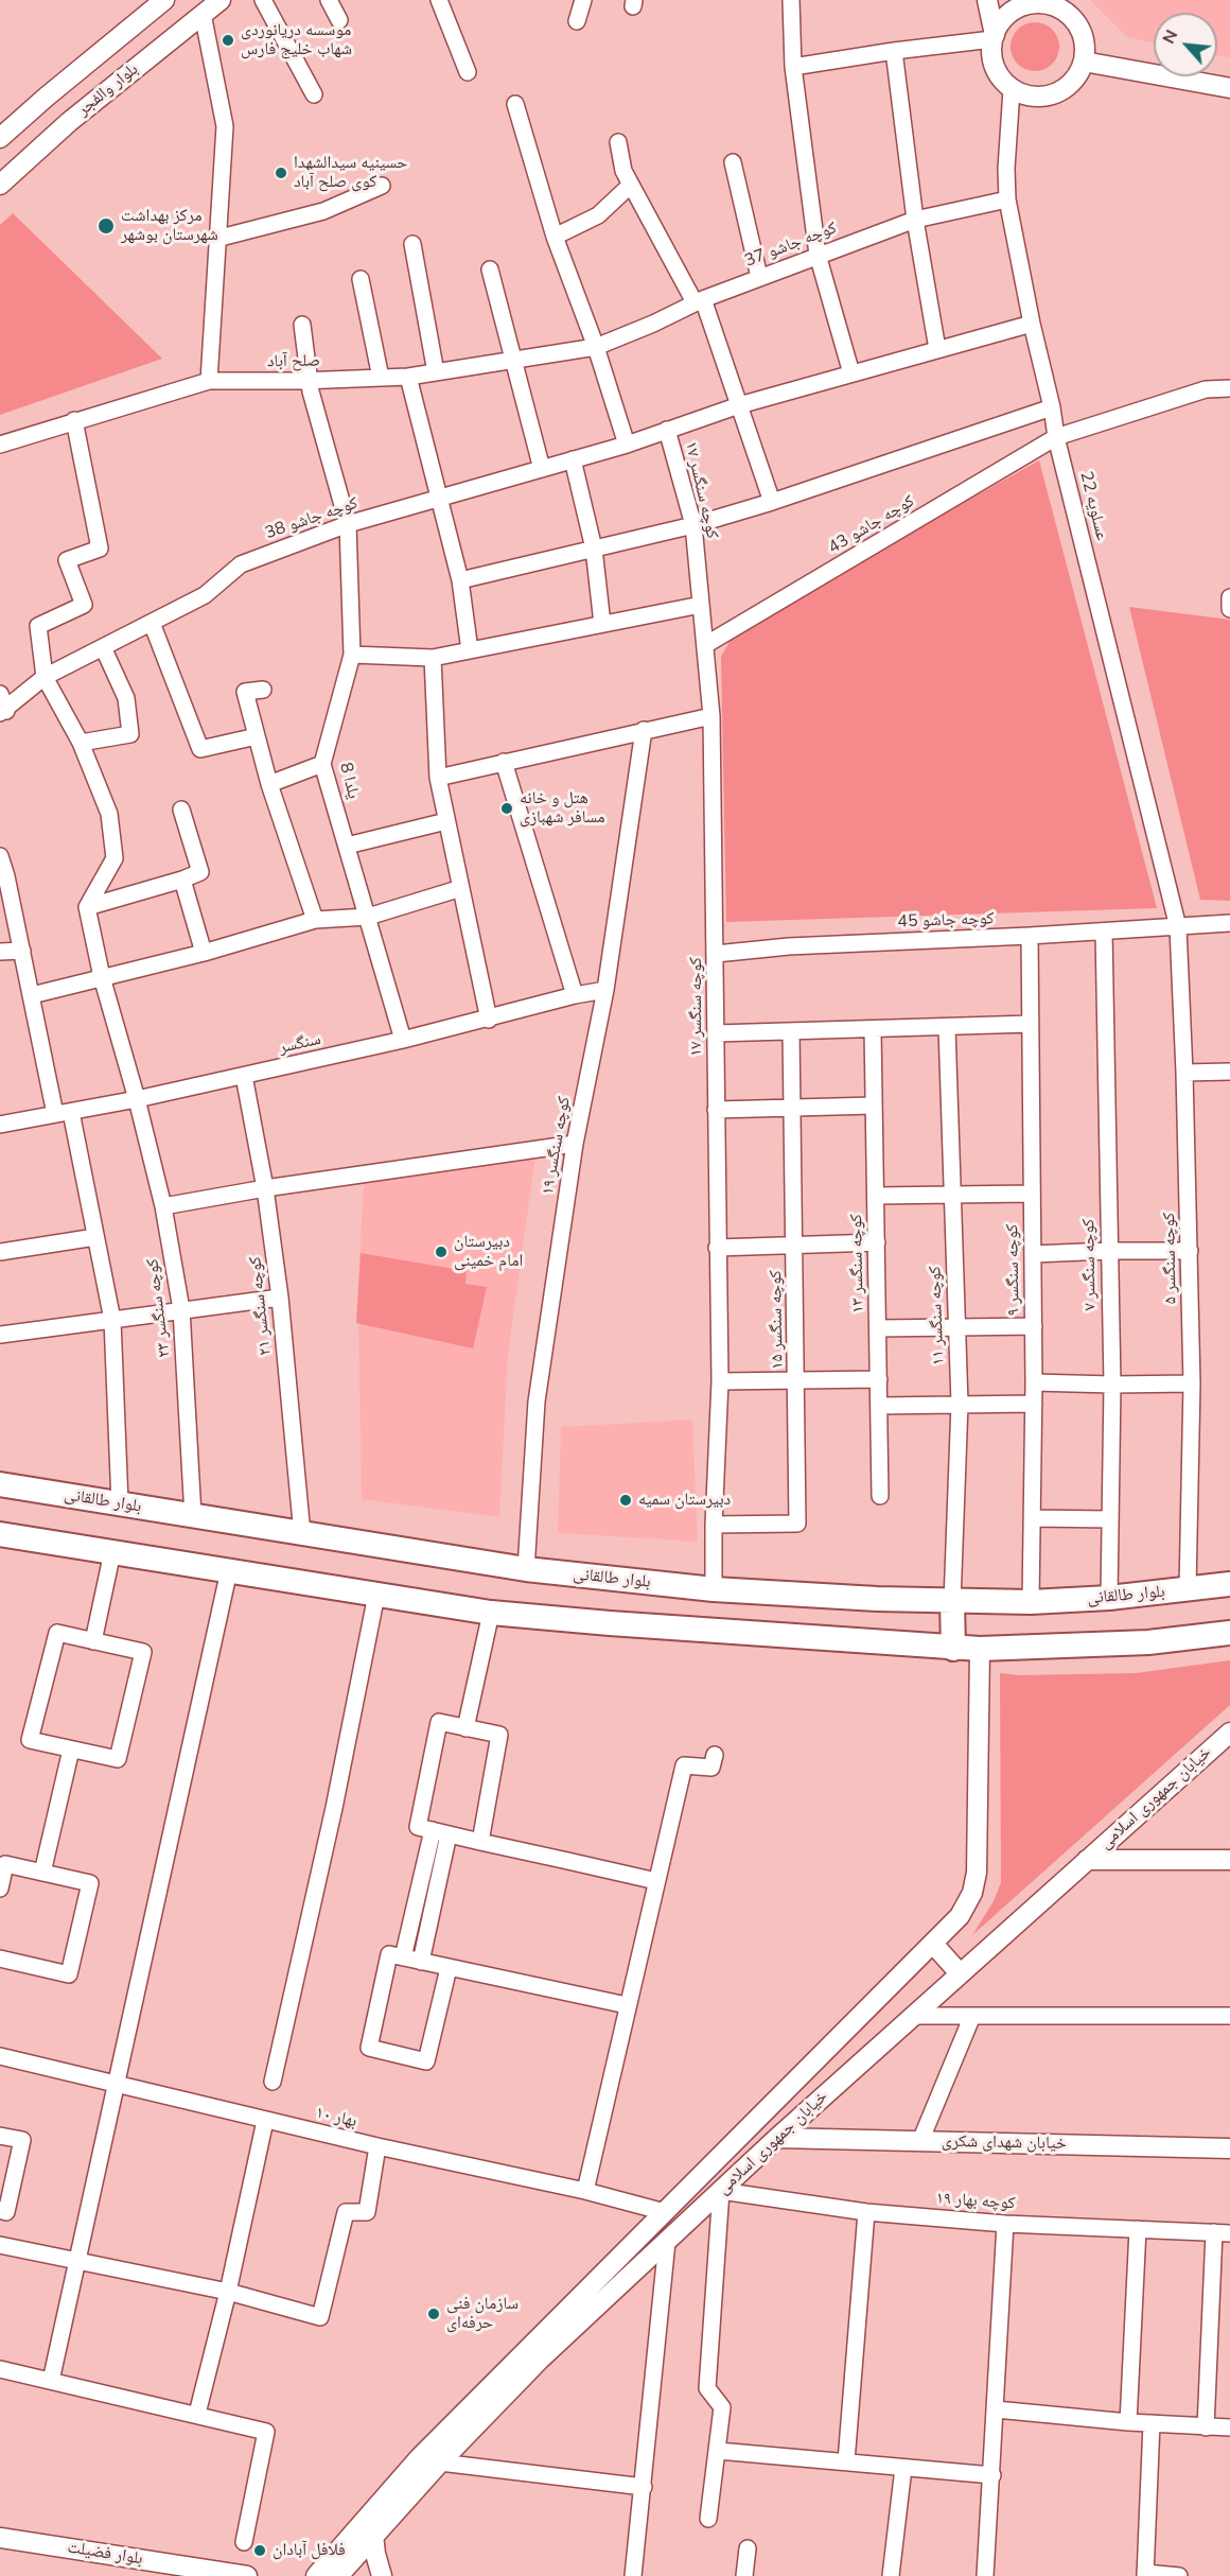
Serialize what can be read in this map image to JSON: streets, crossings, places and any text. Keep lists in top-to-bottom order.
{
  "streets": {
    "main road": ["بلوار طالقانی"],
    "street": [
      "بلوار والفجر",
      "کوچه جاشو 37",
      "صلح آباد",
      "کوچه سنگسر ۱۷",
      "عسلویه 22",
      "کوچه جاشو 38",
      "کوچه جاشو 43",
      "یلدا 8",
      "کوچه جاشو 45",
      "سنگسر",
      "کوچه سنگسر ۱۹",
      "کوچه سنگسر ۵",
      "کوچه سنگسر ۱۳",
      "کوچه سنگسر ۷",
      "کوچه سنگسر ۹",
      "کوچه سنگسر ۲۱",
      "کوچه سنگسر ۲۳",
      "کوچه سنگسر ۱۱",
      "کوچه سنگسر ۱۵",
      "خیابان جمهوری اسلامی",
      "بهار ۱۰",
      "خیابان شهدای شکری",
      "کوچه بهار ۱۹",
      "بلوار فضیلت"
    ]
  },
  "crossings": [
    ["کوچه جاشو 37", "صلح آباد"],
    ["کوچه جاشو 37", "عسلویه 22"],
    ["صلح آباد", "یلدا 8"],
    ["کوچه سنگسر ۱۷", "کوچه جاشو 38"],
    ["کوچه سنگسر ۱۷", "کوچه جاشو 43"],
    ["کوچه سنگسر ۱۷", "کوچه جاشو 45"],
    ["کوچه سنگسر ۱۷", "کوچه سنگسر ۱۵"],
    ["کوچه سنگسر ۱۷", "بلوار طالقانی"],
    ["عسلویه 22", "کوچه جاشو 38"],
    ["عسلویه 22", "کوچه جاشو 43"],
    ["عسلویه 22", "کوچه جاشو 45"],
    ["عسلویه 22", "کوچه سنگسر ۵"],
    ["کوچه جاشو 38", "یلدا 8"],
    ["یلدا 8", "سنگسر"],
    ["کوچه جاشو 45", "کوچه سنگسر ۵"],
    ["کوچه جاشو 45", "کوچه سنگسر ۷"],
    ["کوچه جاشو 45", "کوچه سنگسر ۹"],
    ["سنگسر", "کوچه سنگسر ۱۹"],
    ["سنگسر", "کوچه سنگسر ۲۱"],
    ["سنگسر", "کوچه سنگسر ۲۳"],
    ["کوچه سنگسر ۱۹", "بلوار طالقانی"],
    ["کوچه سنگسر ۵", "بلوار طالقانی"],
    ["کوچه سنگسر ۷", "بلوار طالقانی"],
    ["کوچه سنگسر ۹", "بلوار طالقانی"],
    ["کوچه سنگسر ۲۱", "بلوار طالقانی"],
    ["کوچه سنگسر ۲۳", "بلوار طالقانی"],
    ["کوچه سنگسر ۱۱", "بلوار طالقانی"],
    ["خیابان جمهوری اسلامی", "بهار ۱۰"],
    ["خیابان جمهوری اسلامی", "خیابان شهدای شکری"],
    ["خیابان جمهوری اسلامی", "کوچه بهار ۱۹"]
  ],
  "places": [
    "موسسه دریانوردی شهاب خلیج فارس",
    "حسینیه سیدالشهدا کوی صلح آباد",
    "مرکز بهداشت شهرستان بوشهر",
    "هتل و خانه مسافر شهبازی",
    "دبیرستان امام خمینی",
    "دبیرستان سمیه",
    "سازمان فنی حرفه‌ای",
    "فلافل آبادان"
  ],
  "north": "top left"
}
